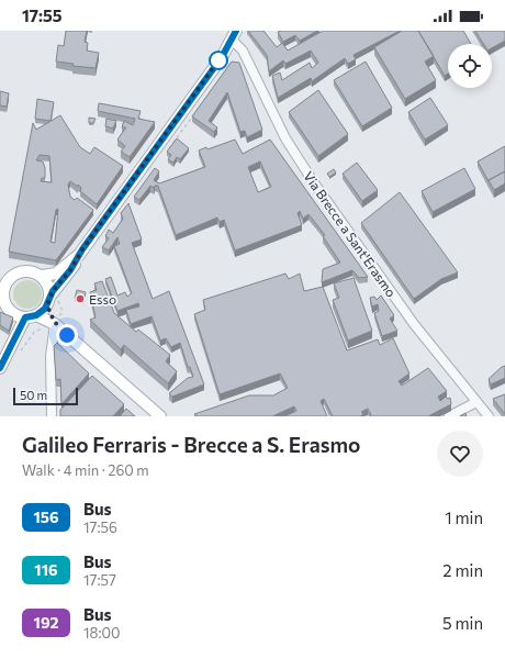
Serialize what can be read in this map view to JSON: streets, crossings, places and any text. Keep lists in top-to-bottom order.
{
  "streets": {
    "street": ["Via Brecce a Sant'Erasmo"]
  },
  "places": ["Esso"],
  "lines": ["bus line 156"],
  "scale_bar": "50 m",
  "page": {
    "status": "17:55",
    "scale": "50 m",
    "heading": ["Galileo Ferraris - Brecce a S. Erasmo", "Walk · 4 min · 260 m"],
    "list": [
      {
        "mark": "156",
        "name": "Bus",
        "note": "17:56",
        "value": "1 min"
      },
      {
        "mark": "116",
        "name": "Bus",
        "note": "17:57",
        "value": "2 min"
      },
      {
        "mark": "192",
        "name": "Bus",
        "note": "18:00",
        "value": "5 min"
      }
    ]
  }
}
